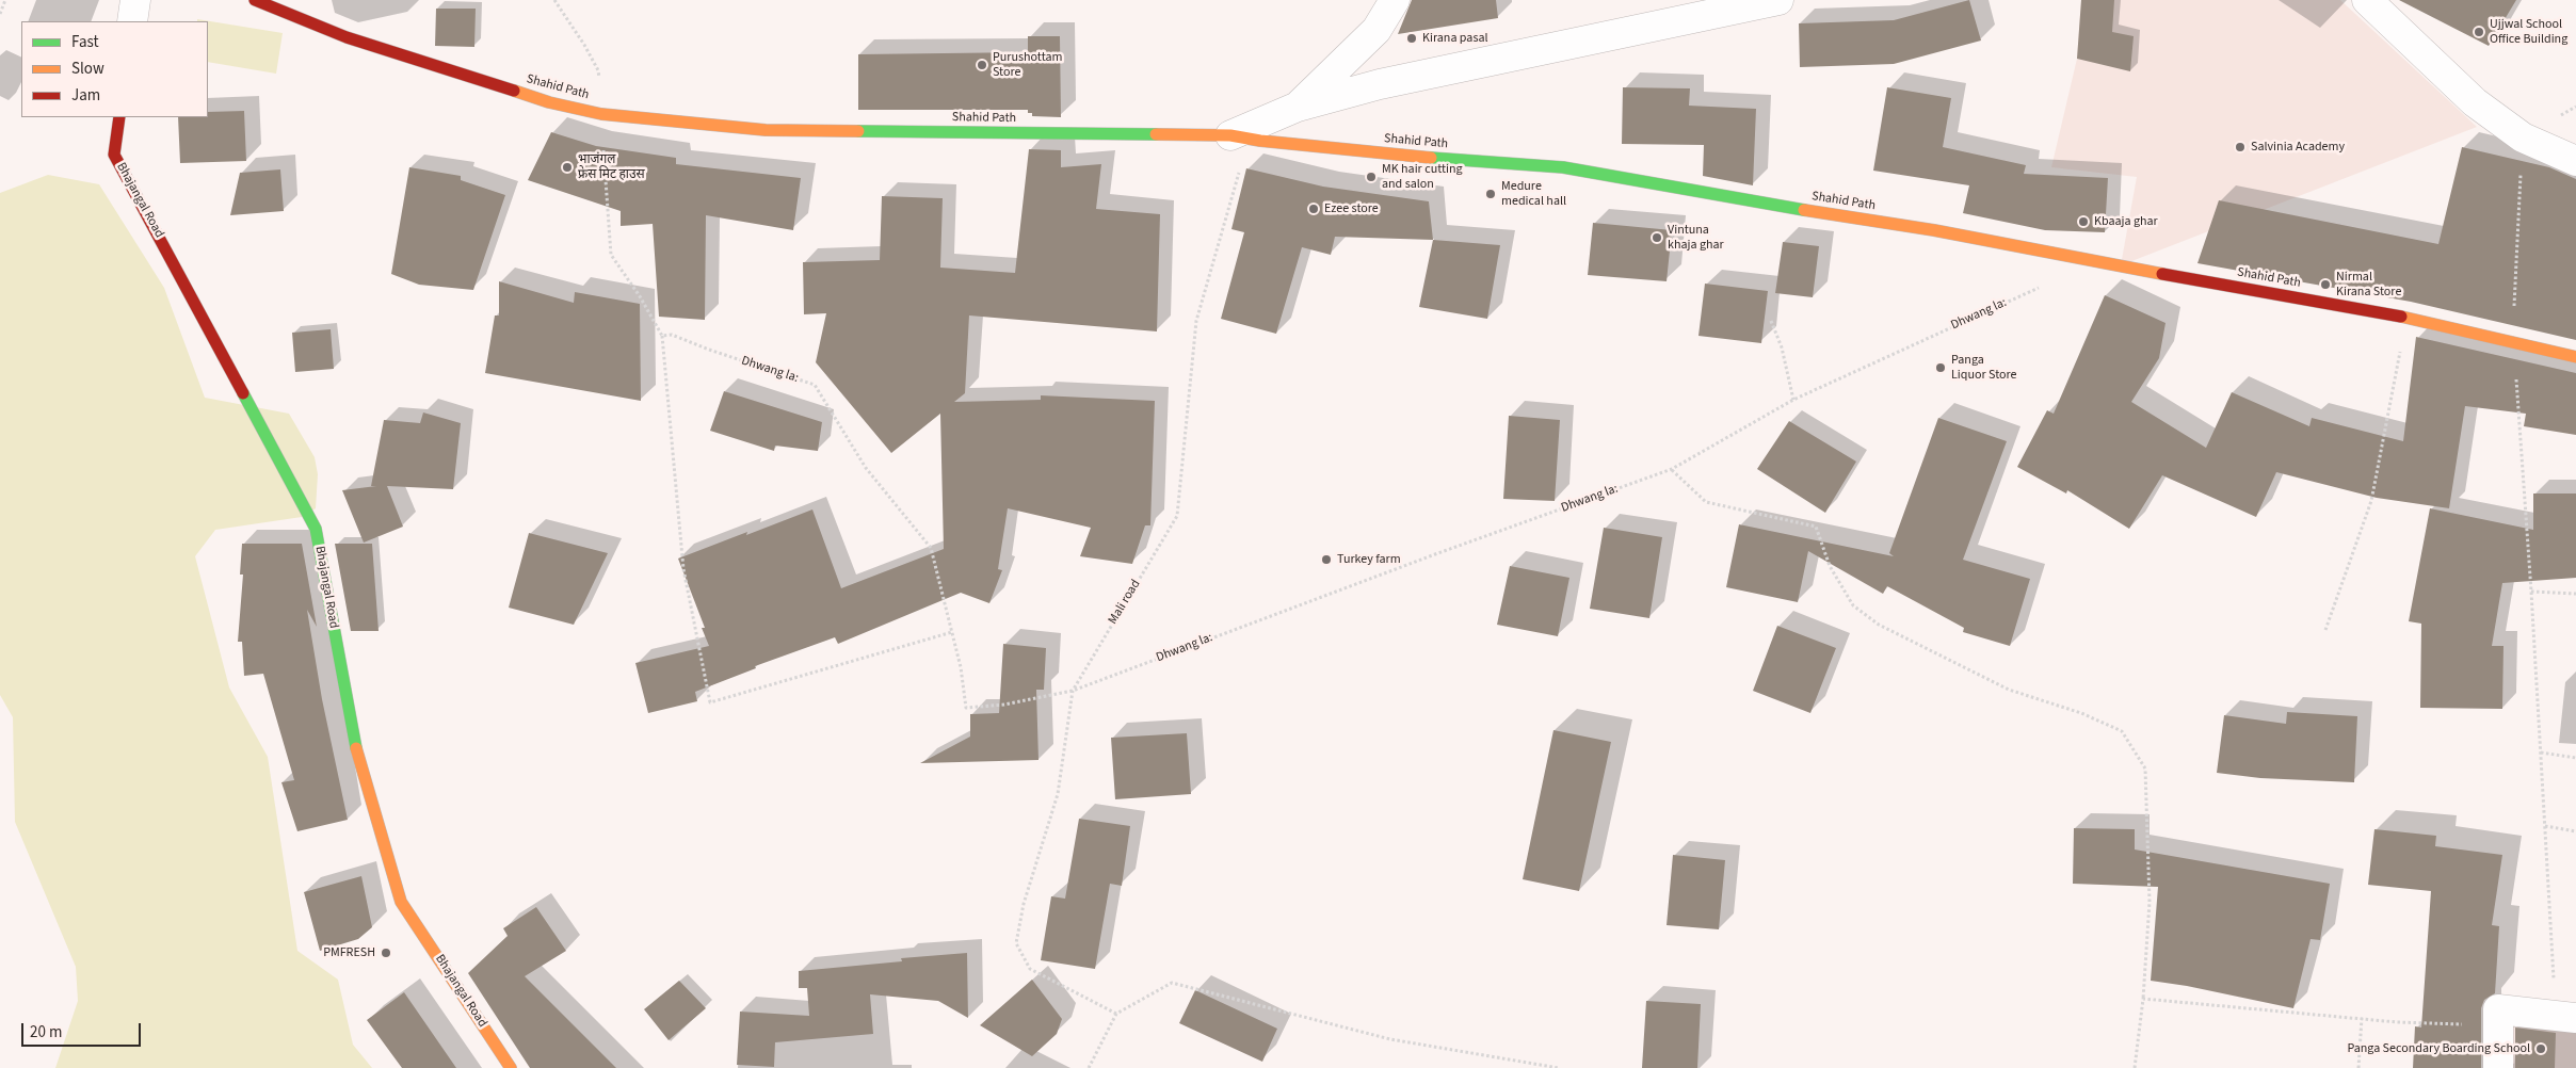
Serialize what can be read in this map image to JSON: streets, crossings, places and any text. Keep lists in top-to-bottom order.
{
  "streets": {
    "street": ["Shahid Path", "Bhajangal Road"],
    "path": ["Dhwang la:", "Mali road"]
  },
  "crossings": [
    ["Shahid Path", "Dhwang la:"],
    ["Shahid Path", "Mali road"],
    ["Dhwang la:", "Mali road"]
  ],
  "places": [
    "Ujjwal School Office Building",
    "Kirana pasal",
    "Purushottam Store",
    "Salvinia Academy",
    "भाज‌ं‌‌गल फ्रेस मिट हाउस",
    "MK hair cutting and salon",
    "Medure medical hall",
    "Ezee store",
    "Kbaaja ghar",
    "Vintuna khaja ghar",
    "Nirmal Kirana Store",
    "Panga Liquor Store",
    "Turkey farm",
    "PMFRESH",
    "Panga Secondary Boarding School"
  ],
  "legend": ["Fast", "Slow", "Jam"],
  "scale_bar": "20 m"
}
